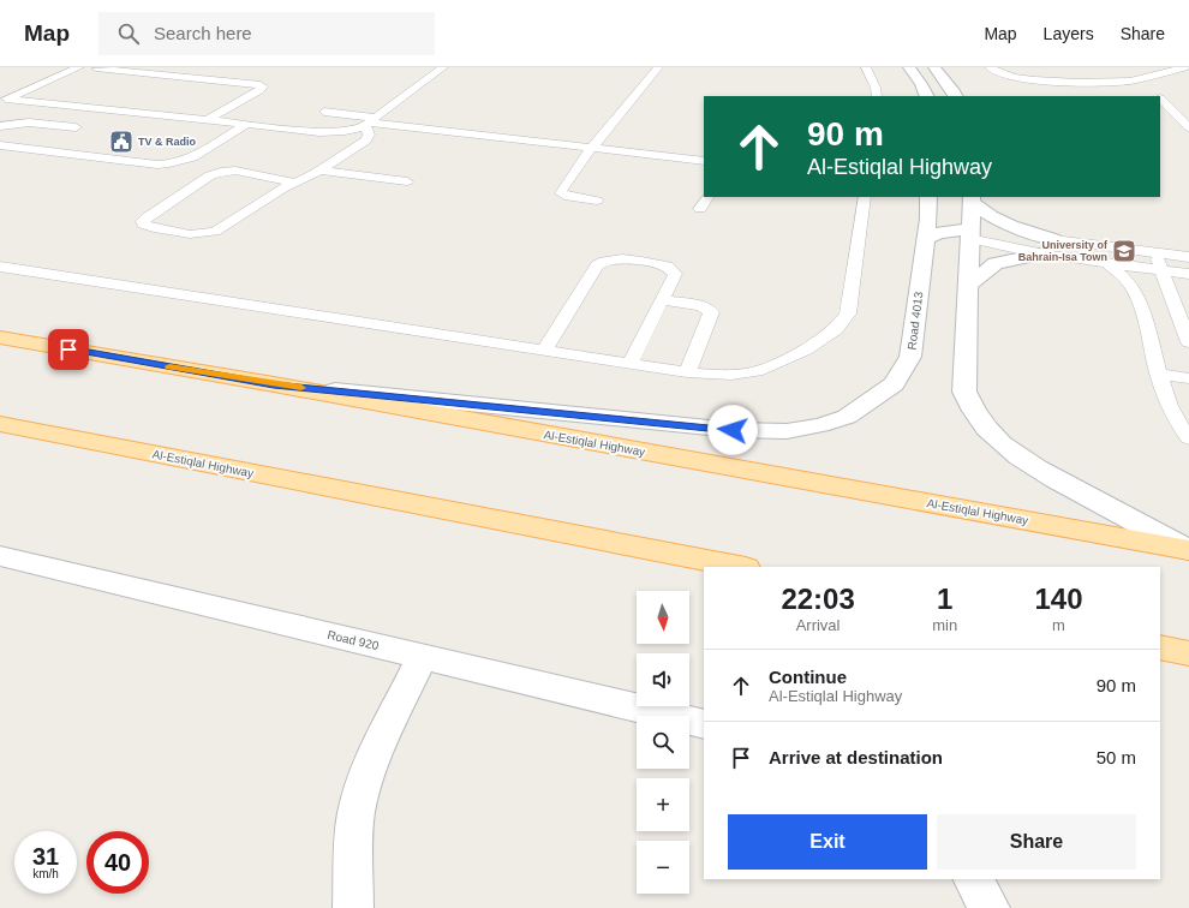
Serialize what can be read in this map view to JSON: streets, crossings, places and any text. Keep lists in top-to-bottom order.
{
  "streets": {
    "main road": ["Al-Estiqlal Highway"],
    "street": ["Road 4013", "Road 920"]
  },
  "crossings": [
    ["Road 4013", "Al-Estiqlal Highway"]
  ],
  "places": {
    "public building": ["TV & Radio"],
    "school or university": ["University of Bahrain-Isa Town"]
  },
  "north": "bottom",
  "page": {
    "header": "Map",
    "search": "Search here",
    "nav": ["Map", "Layers", "Share"],
    "turn": ["90 m", "Al-Estiqlal Highway"],
    "eta": [
      "22:03",
      "Arrival",
      "1",
      "min",
      "140",
      "m"
    ],
    "map_buttons": ["+", "−"],
    "list": [
      {
        "name": "Continue",
        "note": "Al-Estiqlal Highway",
        "value": "90 m"
      },
      {
        "name": "Arrive at destination",
        "value": "50 m"
      }
    ],
    "buttons": ["Exit", "Share"],
    "speed": "31 km/h",
    "limit": "40"
  }
}
